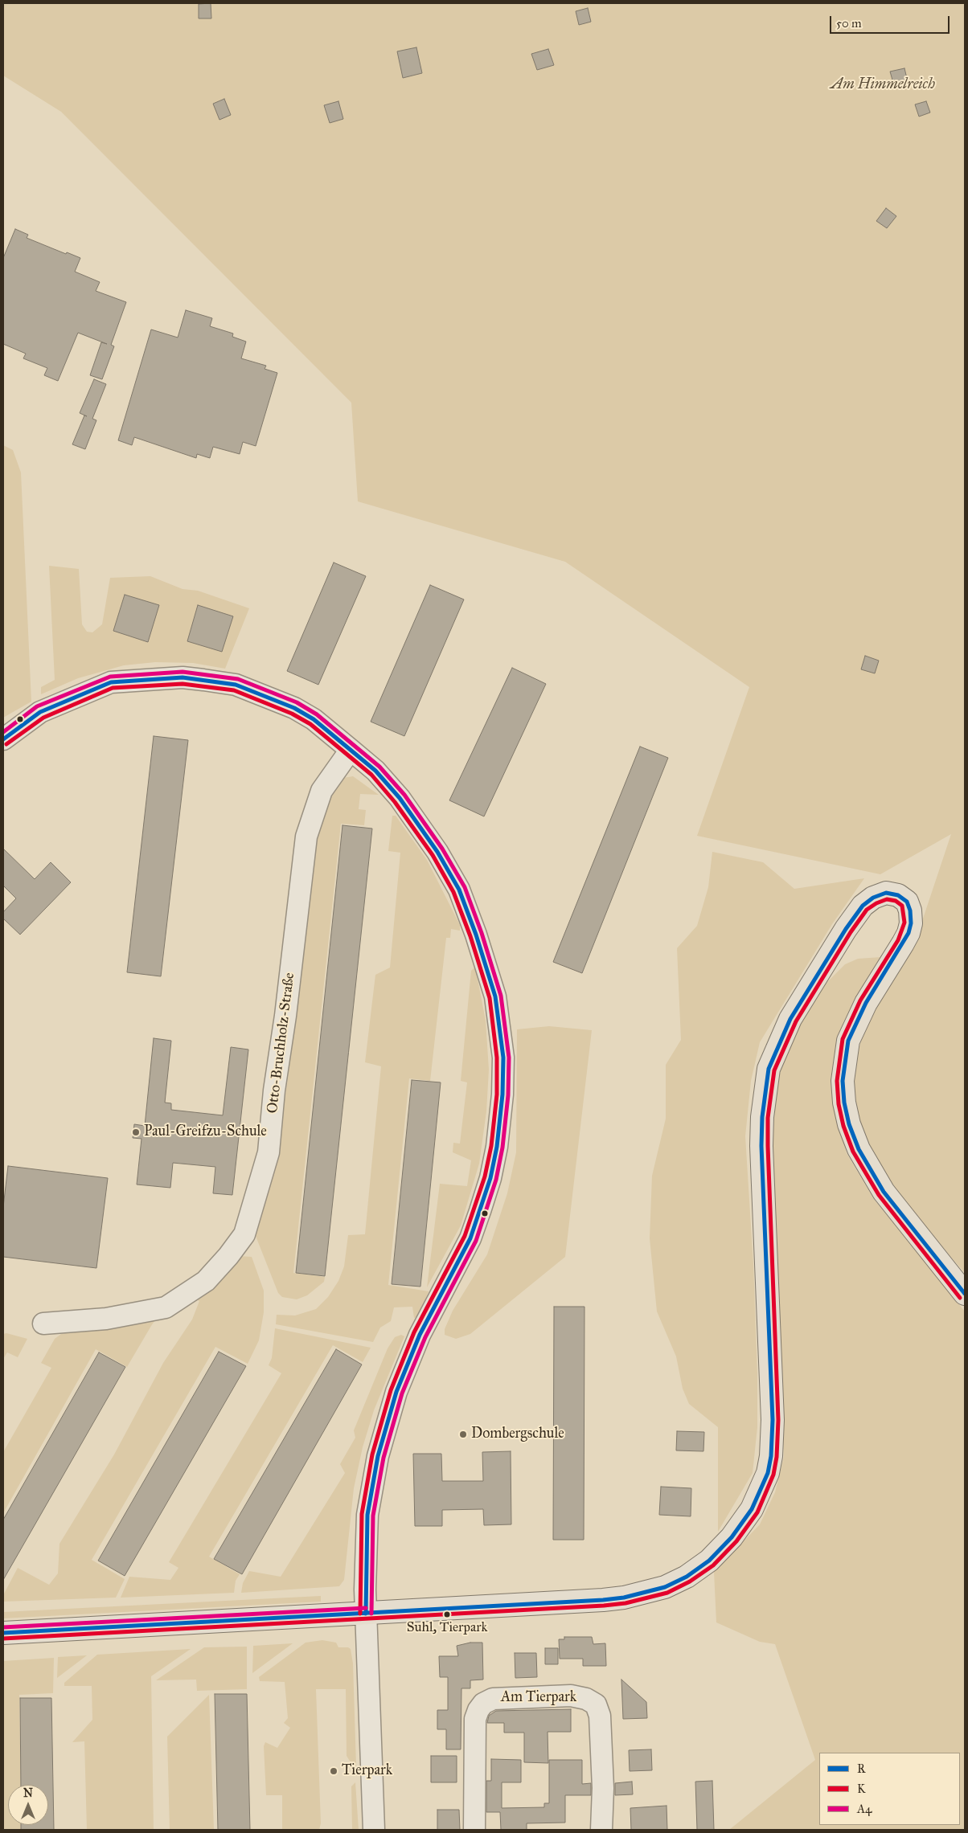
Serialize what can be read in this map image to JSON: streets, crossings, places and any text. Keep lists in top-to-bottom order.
{
  "streets": {
    "street": ["Otto-Bruchholz-Straße", "Am Tierpark"]
  },
  "parks": ["Am Himmelreich"],
  "places": [
    "Paul-Greifzu-Schule",
    "Dombergschule",
    "Suhl, Tierpark",
    "Tierpark"
  ],
  "lines": ["transit line A4", "transit line R", "transit line K"],
  "legend": ["R", "K", "A4"],
  "scale_bar": "50 m",
  "north": "top"
}
